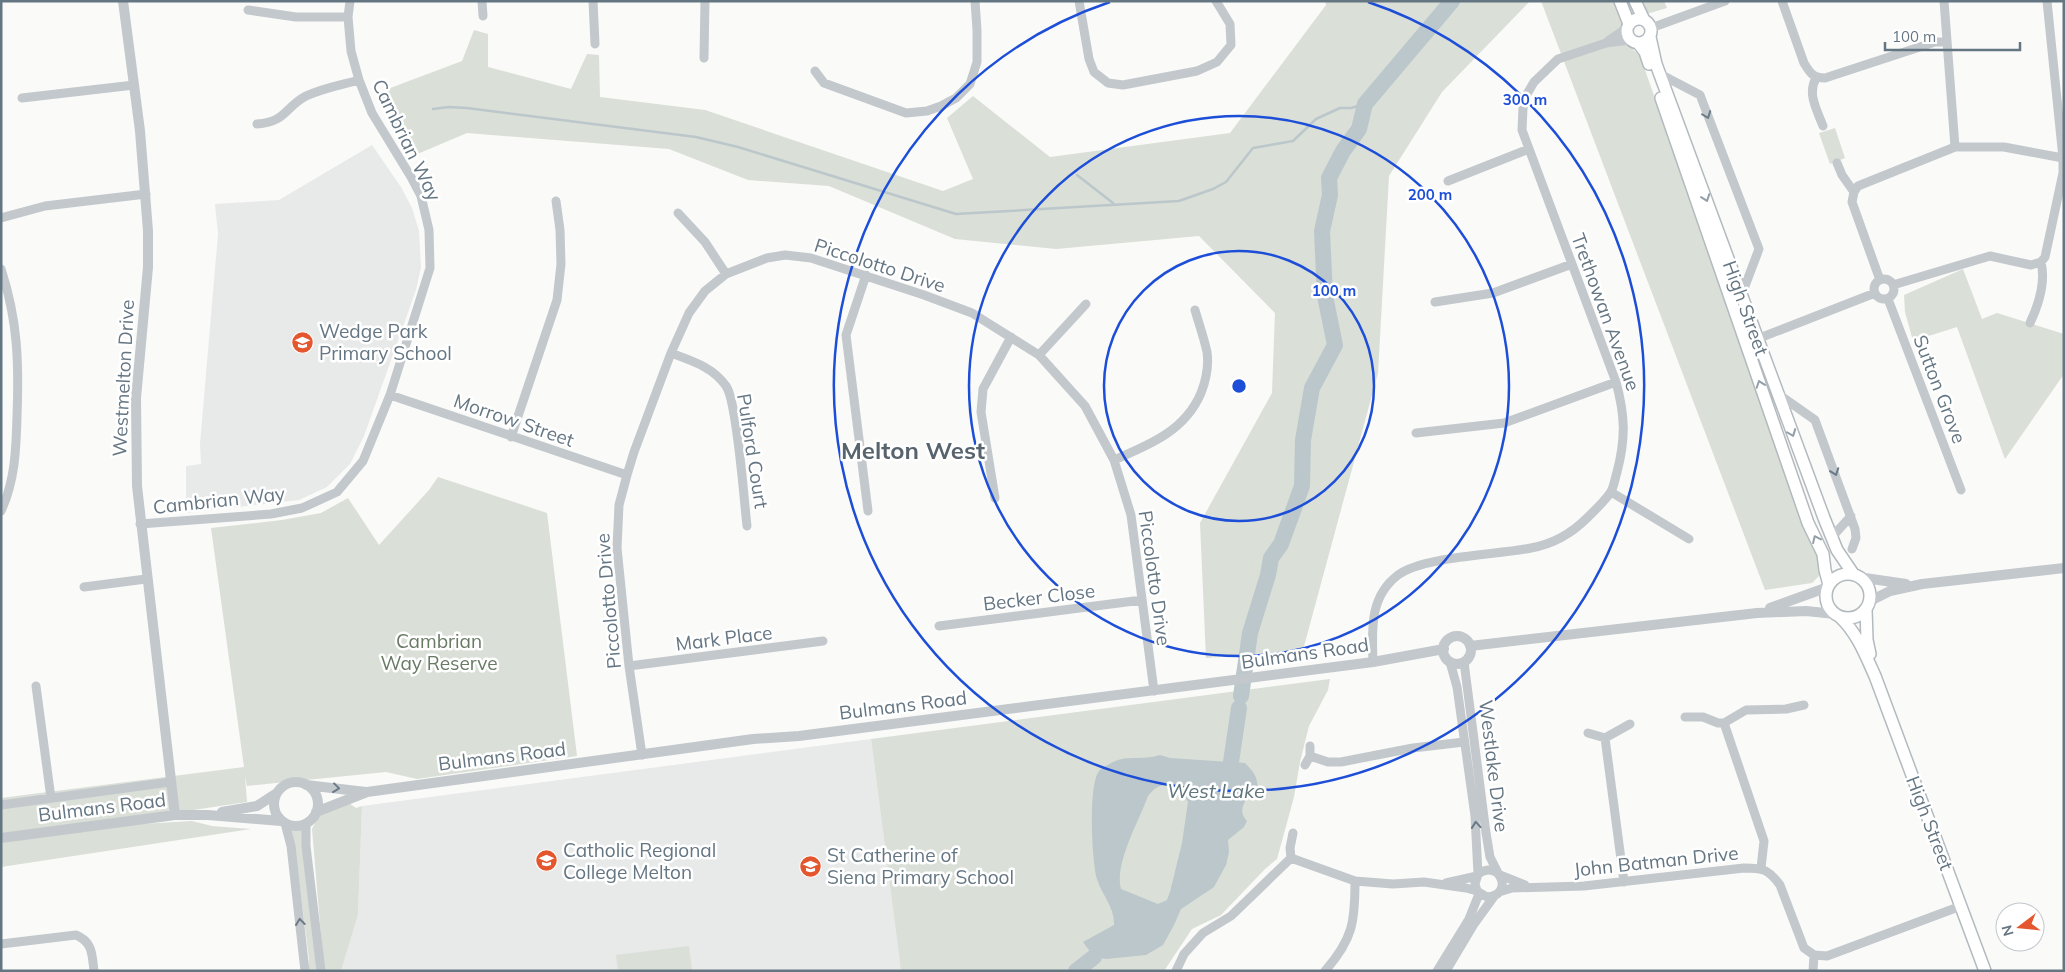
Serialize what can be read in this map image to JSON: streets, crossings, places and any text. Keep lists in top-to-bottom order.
{
  "streets": {
    "main road": ["High Street"],
    "street": [
      "Cambrian Way",
      "Piccolotto Drive",
      "Trethowan Avenue",
      "Westmelton Drive",
      "Sutton Grove",
      "Morrow Street",
      "Pulford Court",
      "Becker Close",
      "Mark Place",
      "Bulmans Road",
      "Westlake Drive",
      "John Batman Drive"
    ]
  },
  "crossings": [
    ["Cambrian Way", "Westmelton Drive"],
    ["Cambrian Way", "Morrow Street"],
    ["Piccolotto Drive", "Morrow Street"],
    ["Piccolotto Drive", "Pulford Court"],
    ["Piccolotto Drive", "Becker Close"],
    ["Piccolotto Drive", "Mark Place"],
    ["Piccolotto Drive", "Bulmans Road"],
    ["High Street", "Trethowan Avenue"],
    ["Trethowan Avenue", "Bulmans Road"],
    ["Westmelton Drive", "Bulmans Road"],
    ["Bulmans Road", "Westlake Drive"],
    ["Westlake Drive", "John Batman Drive"]
  ],
  "districts": ["Melton West"],
  "water": ["West Lake"],
  "parks": ["Cambrian Way Reserve"],
  "places": {
    "school or university": ["Wedge Park Primary School", "Catholic Regional College Melton", "St Catherine of Siena Primary School"]
  },
  "scale_bar": "100 m",
  "north": "left",
  "rings": ["300 m", "200 m", "100 m"]
}
